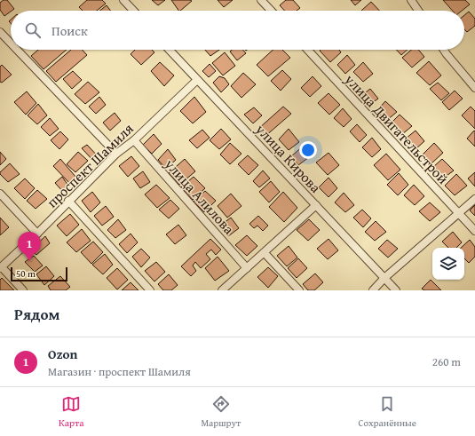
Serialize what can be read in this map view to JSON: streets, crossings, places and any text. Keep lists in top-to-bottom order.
{
  "streets": {
    "street": [
      "улица Двигательстрой",
      "улица Кирова",
      "проспект Шамиля",
      "улица Алилова"
    ]
  },
  "crossings": [
    ["улица Кирова", "проспект Шамиля"],
    ["проспект Шамиля", "улица Алилова"]
  ],
  "scale_bar": "50 m",
  "page": {
    "search": "Поиск",
    "pins": "1",
    "scale": "50 m",
    "heading": "Рядом",
    "list": [
      {
        "mark": "1",
        "name": "Ozon",
        "note": "Магазин · проспект Шамиля",
        "value": "260 m"
      }
    ],
    "nav": ["Карта", "Маршрут", "Сохранённые"]
  }
}
